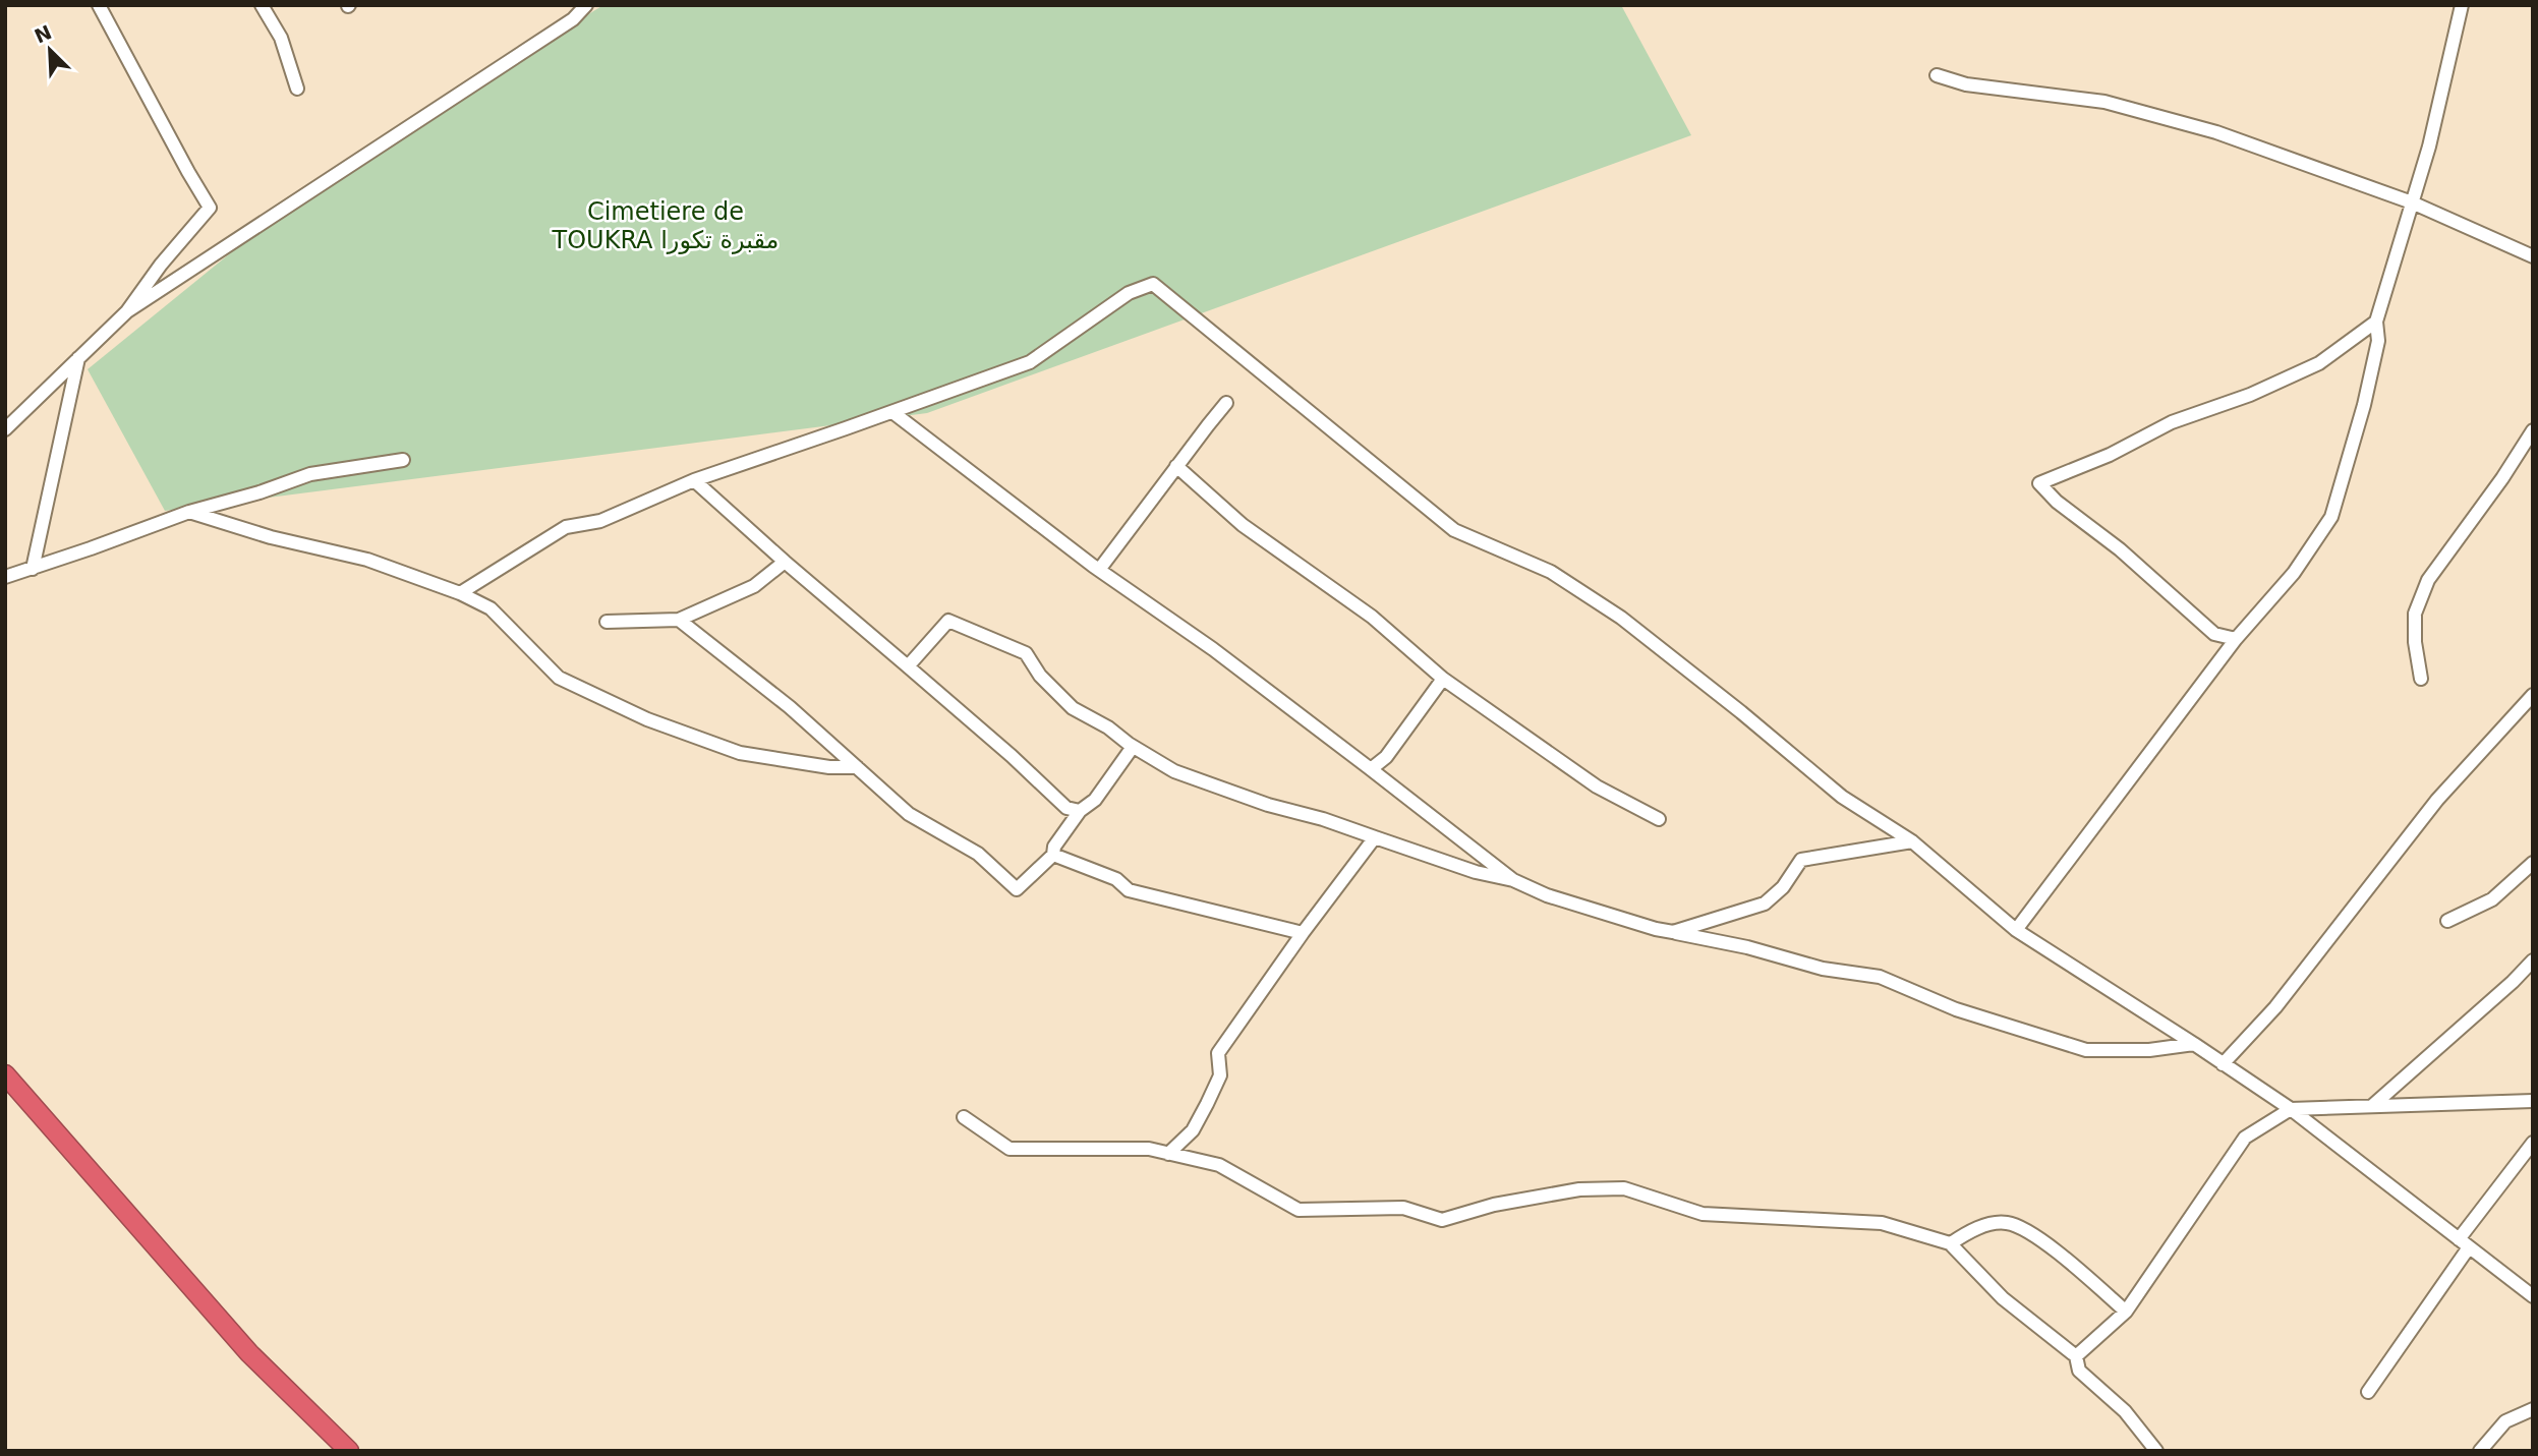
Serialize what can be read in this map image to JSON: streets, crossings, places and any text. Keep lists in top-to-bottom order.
{
  "parks": ["Cimetiere de TOUKRA مقبرة تكورا"],
  "north": "top left"
}
